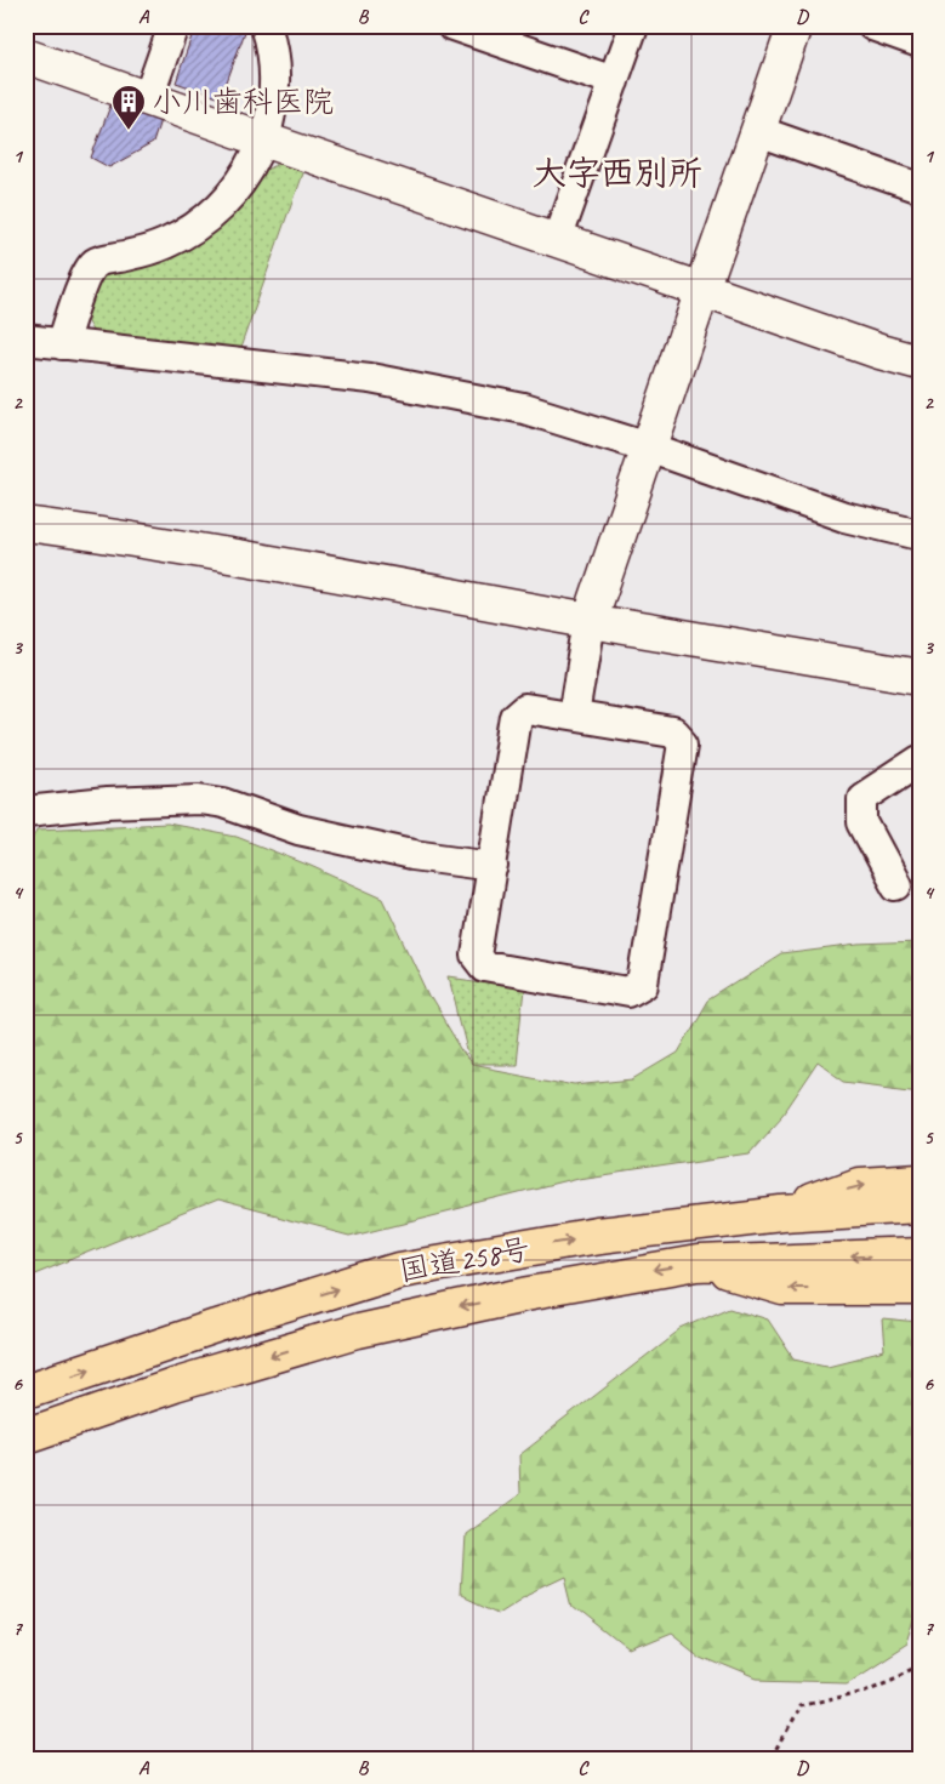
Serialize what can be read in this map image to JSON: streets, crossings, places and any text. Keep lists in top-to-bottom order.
{
  "streets": {
    "highway": ["国道258号"]
  },
  "districts": ["大字西別所"],
  "places": {
    "building": ["小川歯科医院"]
  },
  "grid": {
    "columns": [
      "A",
      "B",
      "C",
      "D"
    ],
    "rows": [
      "1",
      "2",
      "3",
      "4",
      "5",
      "6",
      "7"
    ]
  }
}
